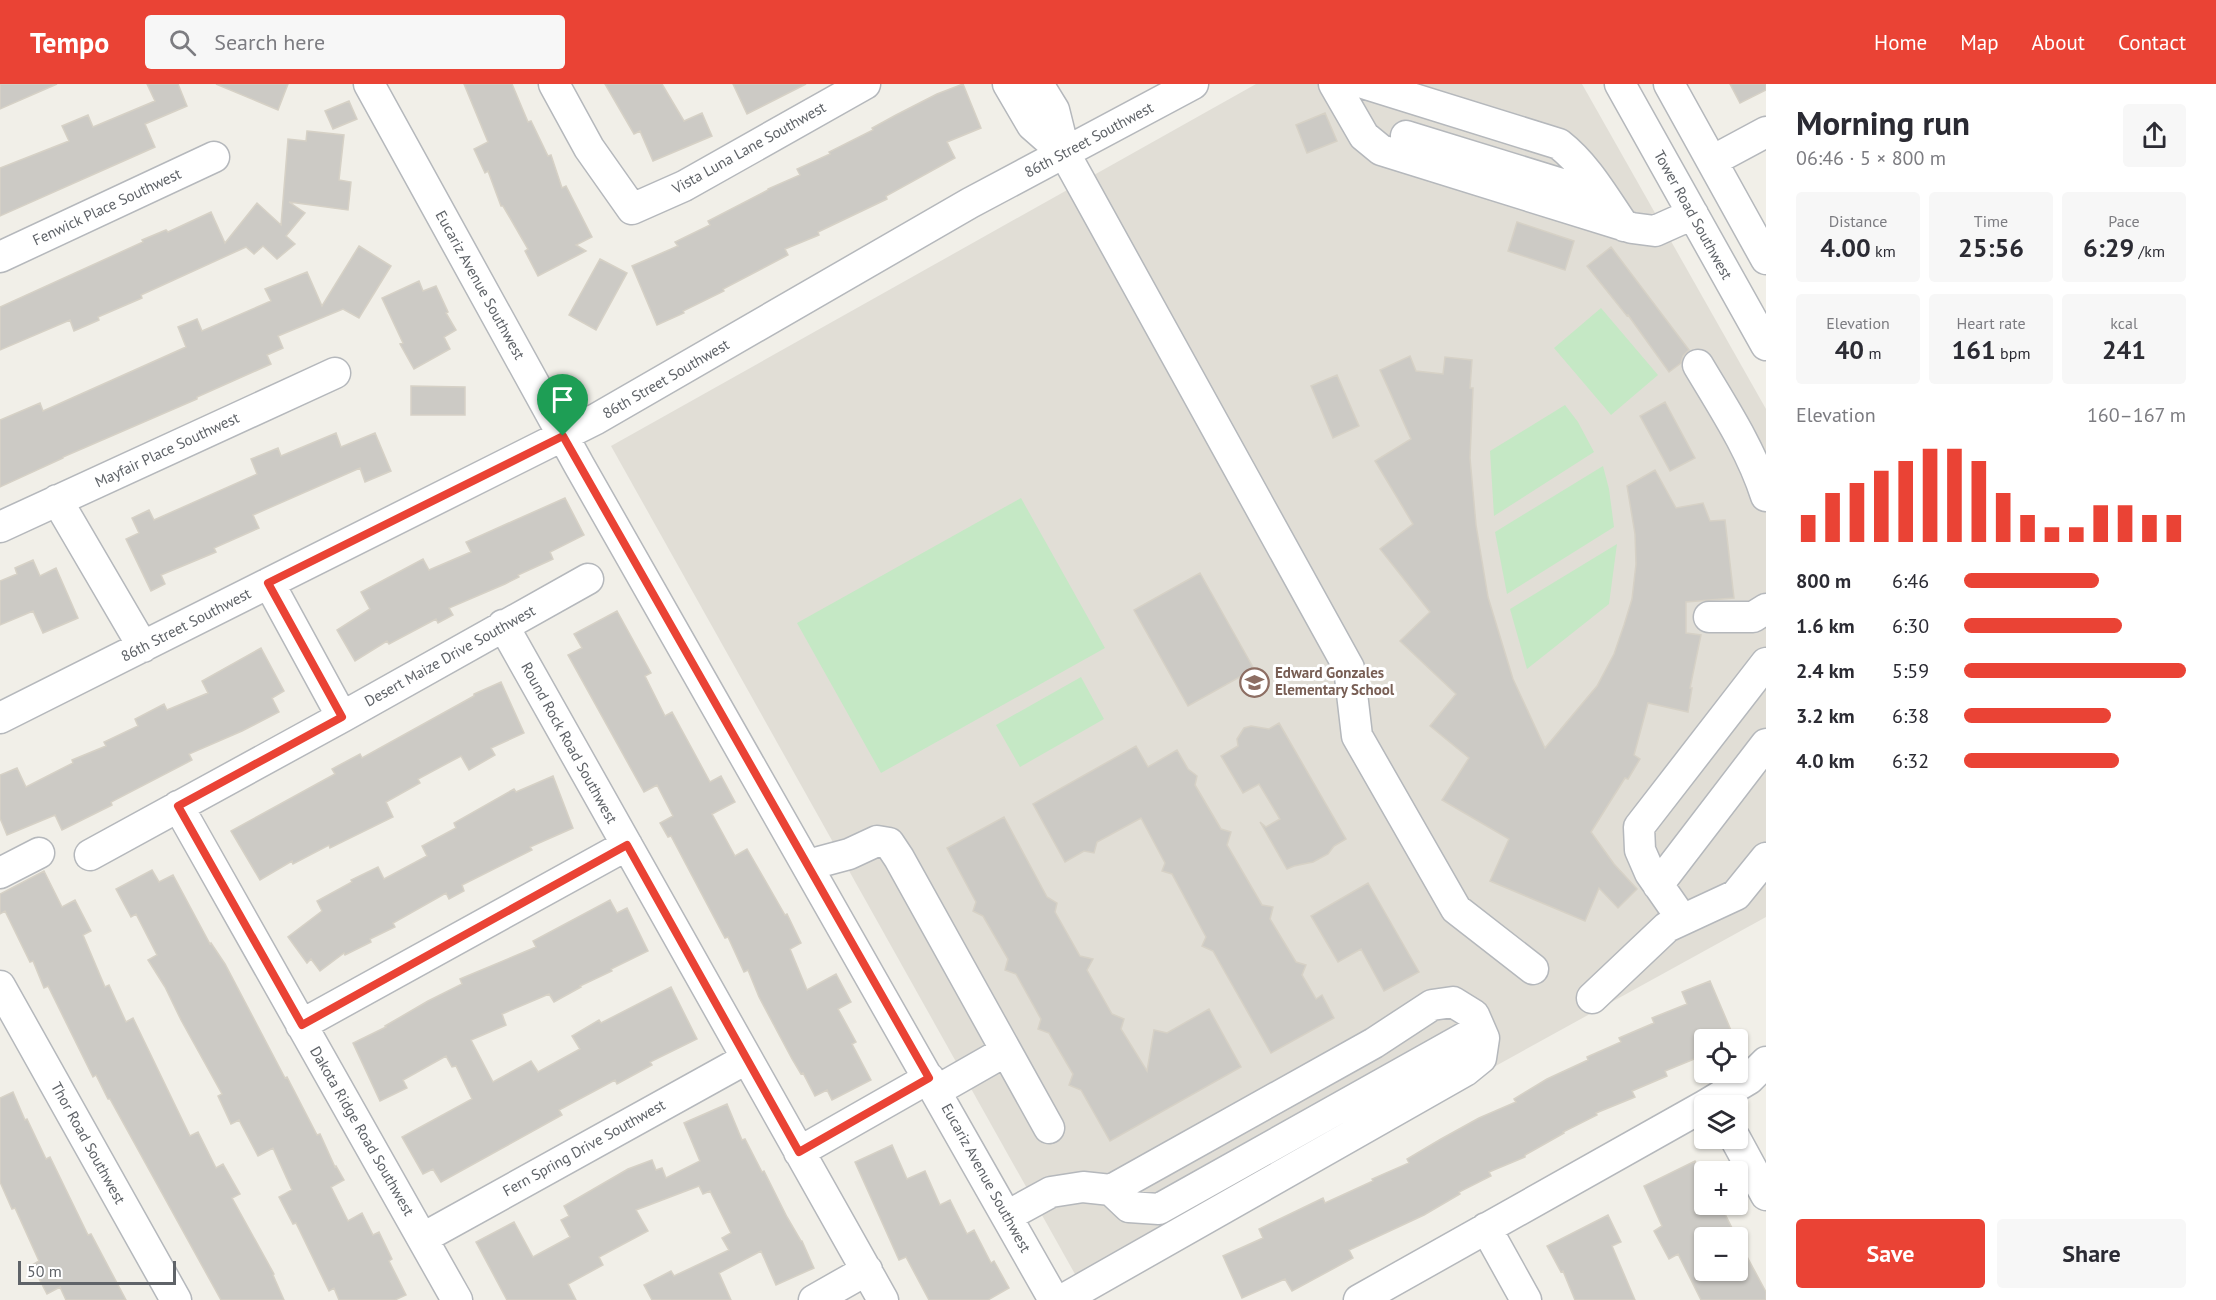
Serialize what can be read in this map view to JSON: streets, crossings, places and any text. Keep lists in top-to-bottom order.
{
  "streets": {
    "street": [
      "86th Street Southwest",
      "Vista Luna Lane Southwest",
      "Fenwick Place Southwest",
      "Tower Road Southwest",
      "Eucariz Avenue Southwest",
      "Mayfair Place Southwest",
      "Desert Maize Drive Southwest",
      "Round Rock Road Southwest",
      "Dakota Ridge Road Southwest",
      "Thor Road Southwest",
      "Fern Spring Drive Southwest"
    ]
  },
  "crossings": [
    ["86th Street Southwest", "Eucariz Avenue Southwest"],
    ["Desert Maize Drive Southwest", "Round Rock Road Southwest"],
    ["Desert Maize Drive Southwest", "Dakota Ridge Road Southwest"],
    ["Round Rock Road Southwest", "Fern Spring Drive Southwest"],
    ["Dakota Ridge Road Southwest", "Fern Spring Drive Southwest"]
  ],
  "places": {
    "school or university": ["Edward Gonzales Elementary School"]
  },
  "scale_bar": "50 m",
  "page": {
    "header": "Tempo",
    "search": "Search here",
    "nav": [
      "Home",
      "Map",
      "About",
      "Contact"
    ],
    "heading": ["Morning run", "06:46 · 5 × 800 m"],
    "stats": [
      ["Distance", "4.00 km"],
      ["Time", "25:56"],
      ["Pace", "6:29 /km"],
      ["Elevation", "40 m"],
      ["Heart rate", "161 bpm"],
      ["kcal", "241"]
    ],
    "chart": ["Elevation", "160–167 m"],
    "list": [
      {
        "name": "800 m",
        "note": "6:46"
      },
      {
        "name": "1.6 km",
        "note": "6:30"
      },
      {
        "name": "2.4 km",
        "note": "5:59"
      },
      {
        "name": "3.2 km",
        "note": "6:38"
      },
      {
        "name": "4.0 km",
        "note": "6:32"
      }
    ],
    "map_buttons": ["+", "−"],
    "buttons": ["Save", "Share"],
    "scale": "50 m"
  }
}
